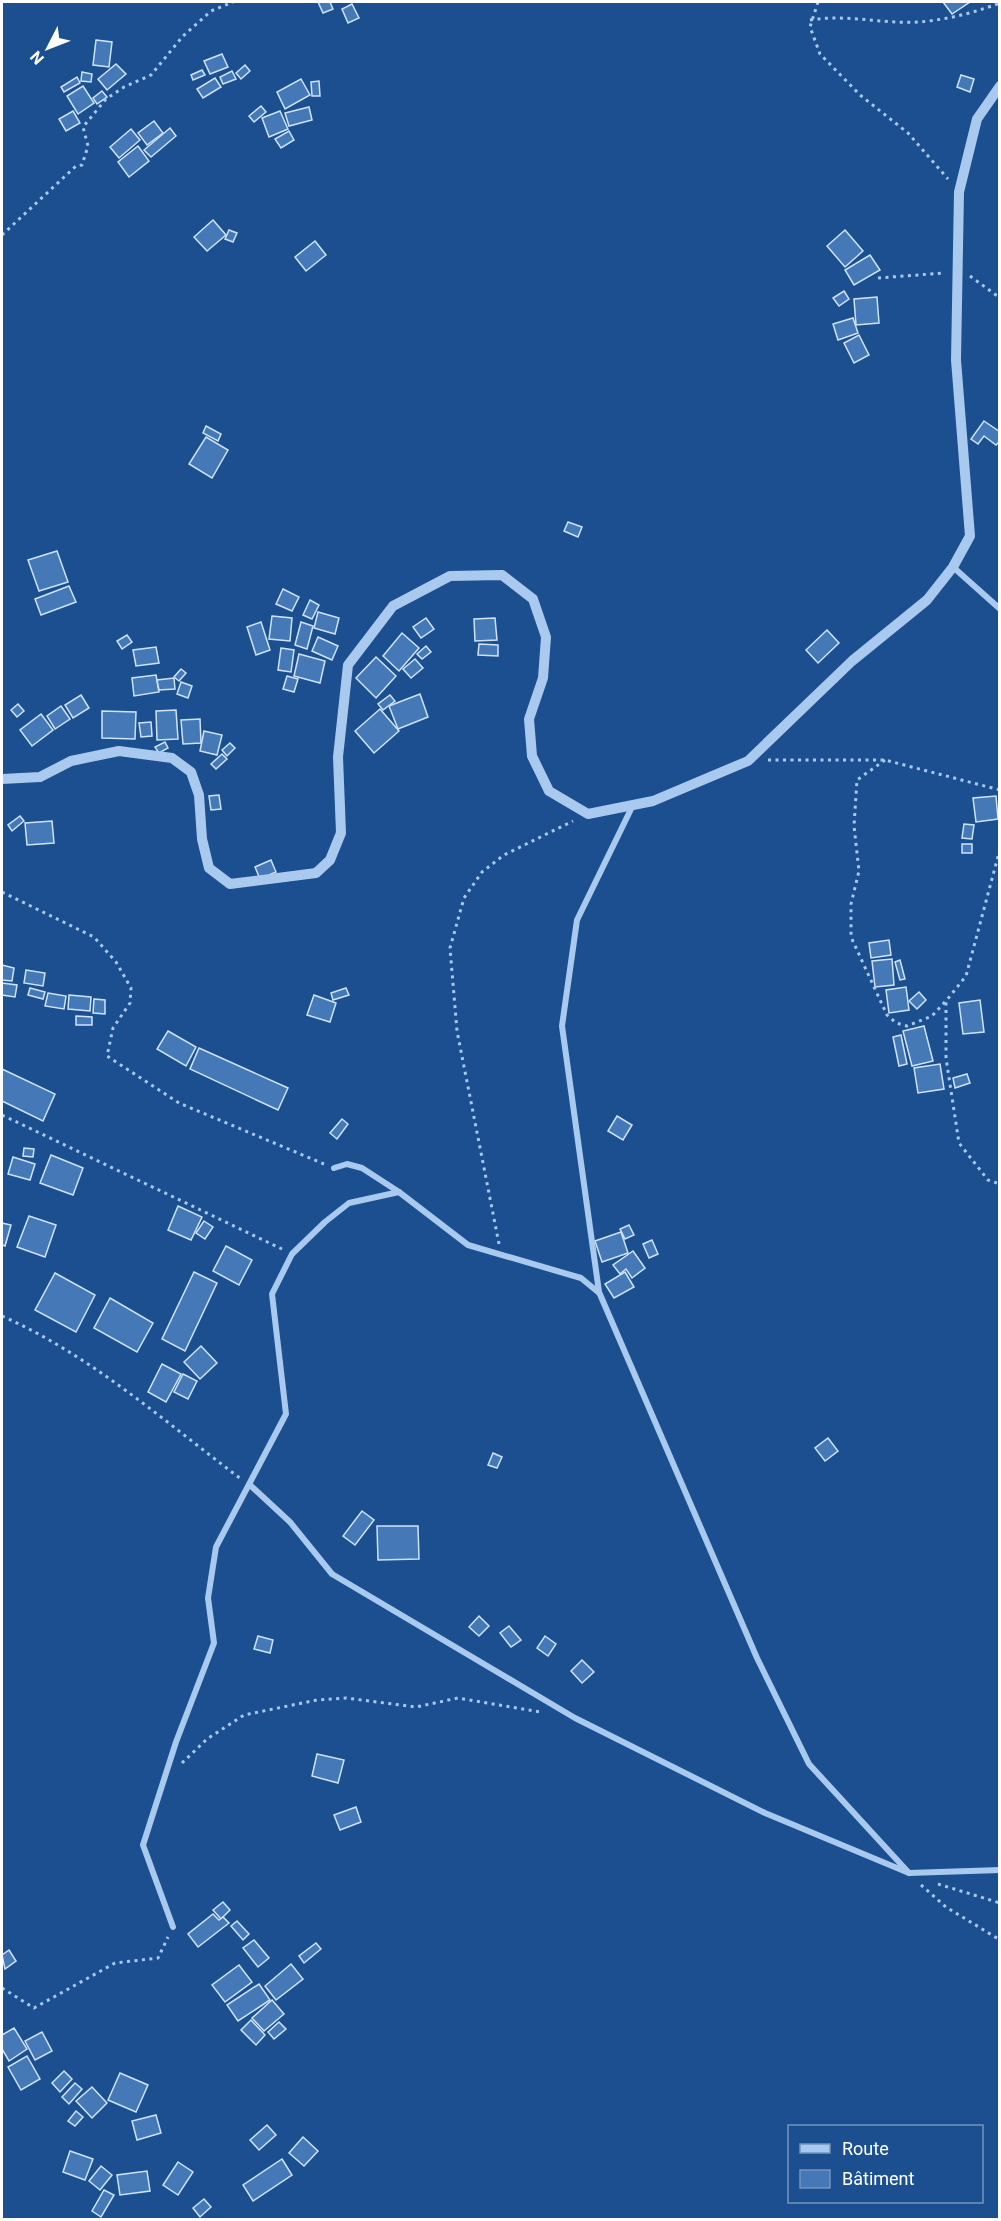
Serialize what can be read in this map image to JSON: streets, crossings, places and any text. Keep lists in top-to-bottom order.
{
  "legend": ["Route", "Bâtiment"],
  "north": "bottom left"
}
